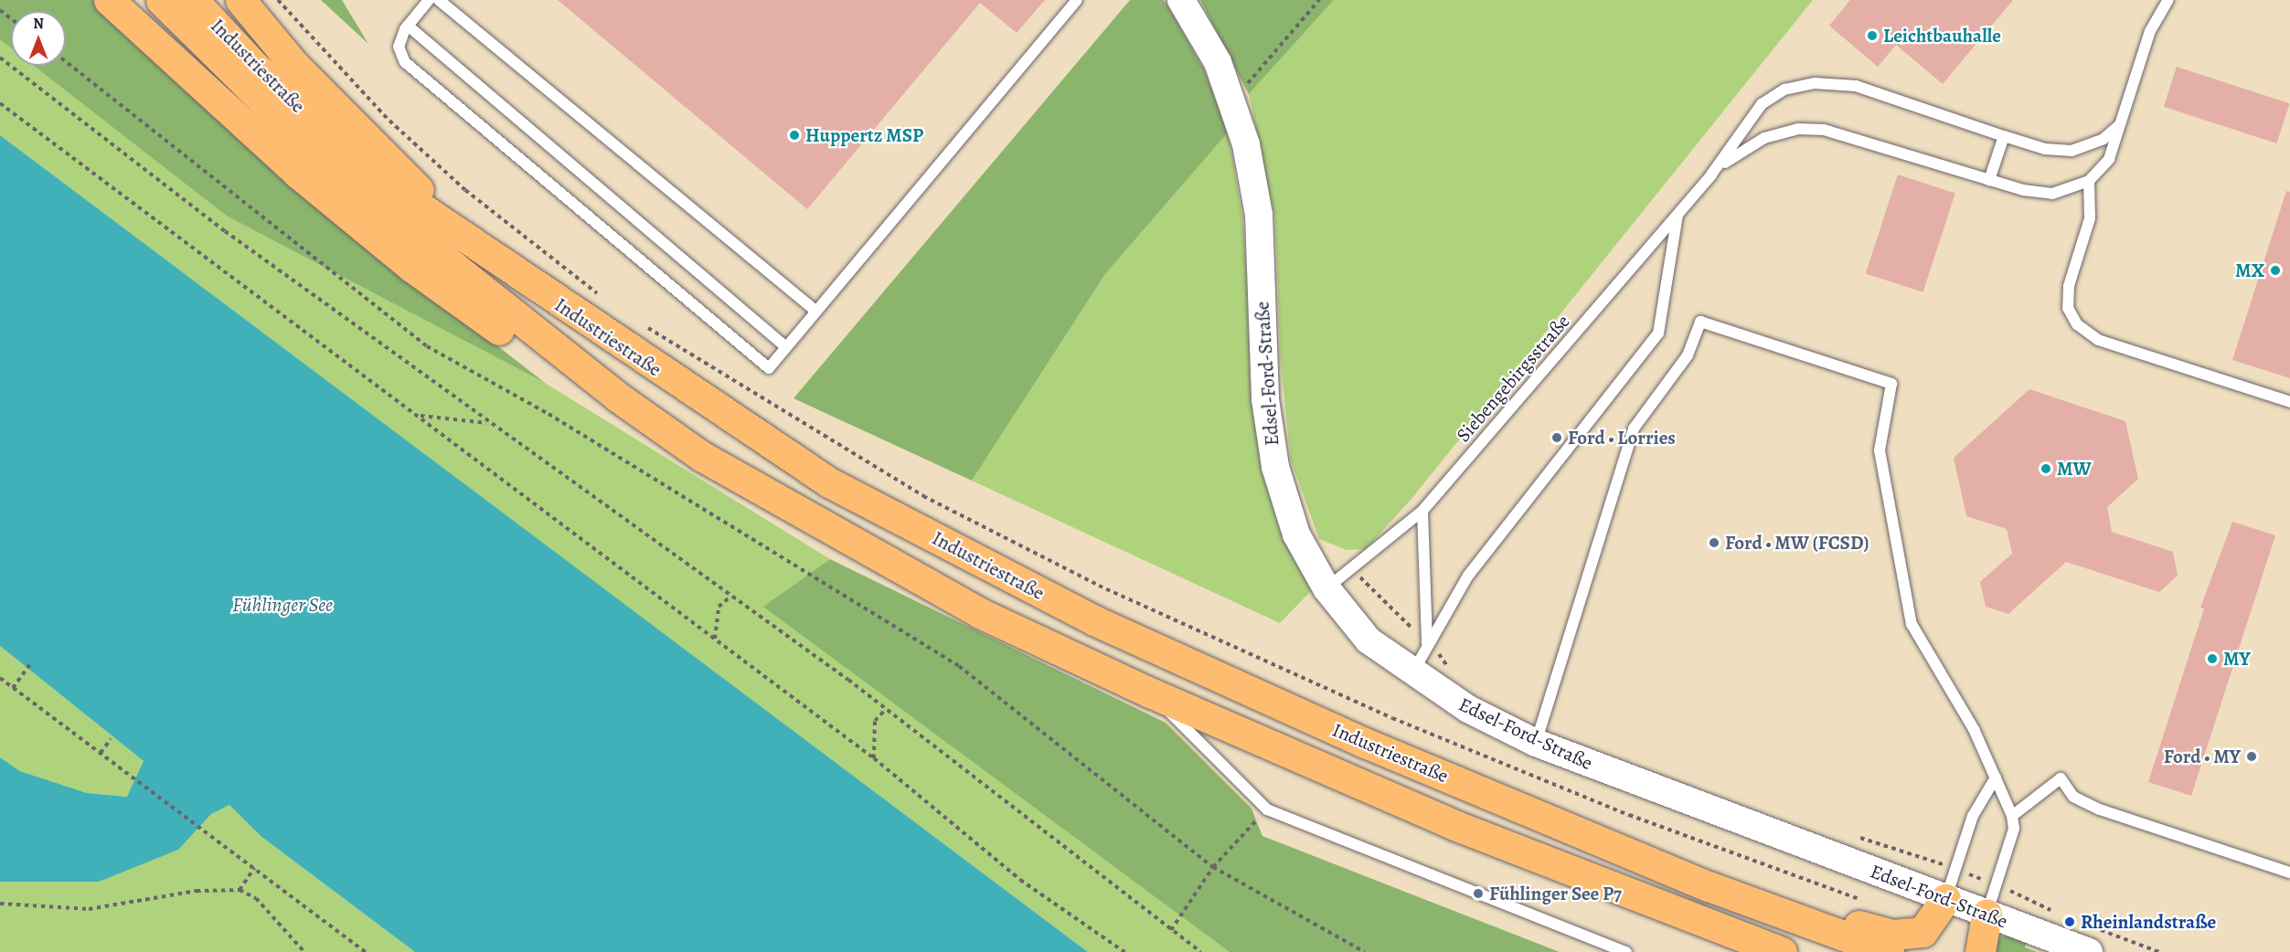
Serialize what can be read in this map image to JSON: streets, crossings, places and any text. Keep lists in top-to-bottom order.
{
  "streets": {
    "highway": ["Industriestraße"],
    "street": ["Edsel-Ford-Straße"],
    "lane": ["Siebengebirgsstraße"]
  },
  "crossings": [
    ["Edsel-Ford-Straße", "Siebengebirgsstraße"]
  ],
  "water": ["Fühlinger See"],
  "places": [
    "Leichtbauhalle",
    "Huppertz MSP",
    "MX",
    "Ford • Lorries",
    "MW",
    "Ford • MW (FCSD)",
    "MY",
    "Ford • MY",
    "Fühlinger See P7",
    "Rheinlandstraße"
  ],
  "north": "top"
}
